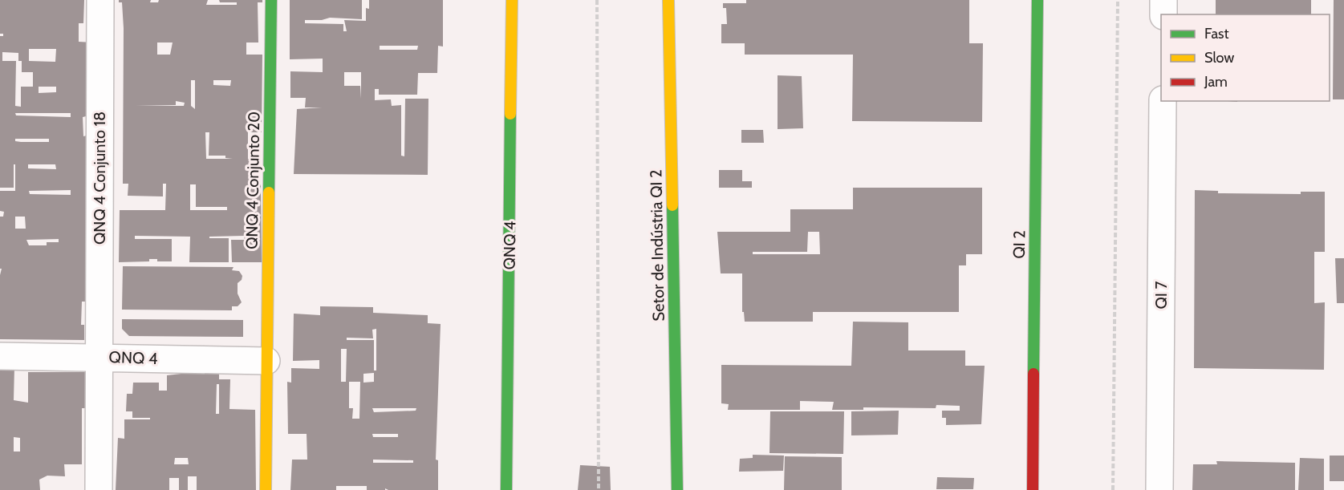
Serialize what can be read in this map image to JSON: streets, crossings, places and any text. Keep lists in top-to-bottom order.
{
  "streets": {
    "street": [
      "QNQ 4 Conjunto 18",
      "QNQ 4 Conjunto 20",
      "QI 2",
      "QNQ 4",
      "Setor de Indústria QI 2",
      "QI 7"
    ]
  },
  "crossings": [
    ["QNQ 4 Conjunto 18", "QNQ 4"],
    ["QNQ 4 Conjunto 20", "QNQ 4"]
  ],
  "legend": ["Fast", "Slow", "Jam"]
}
